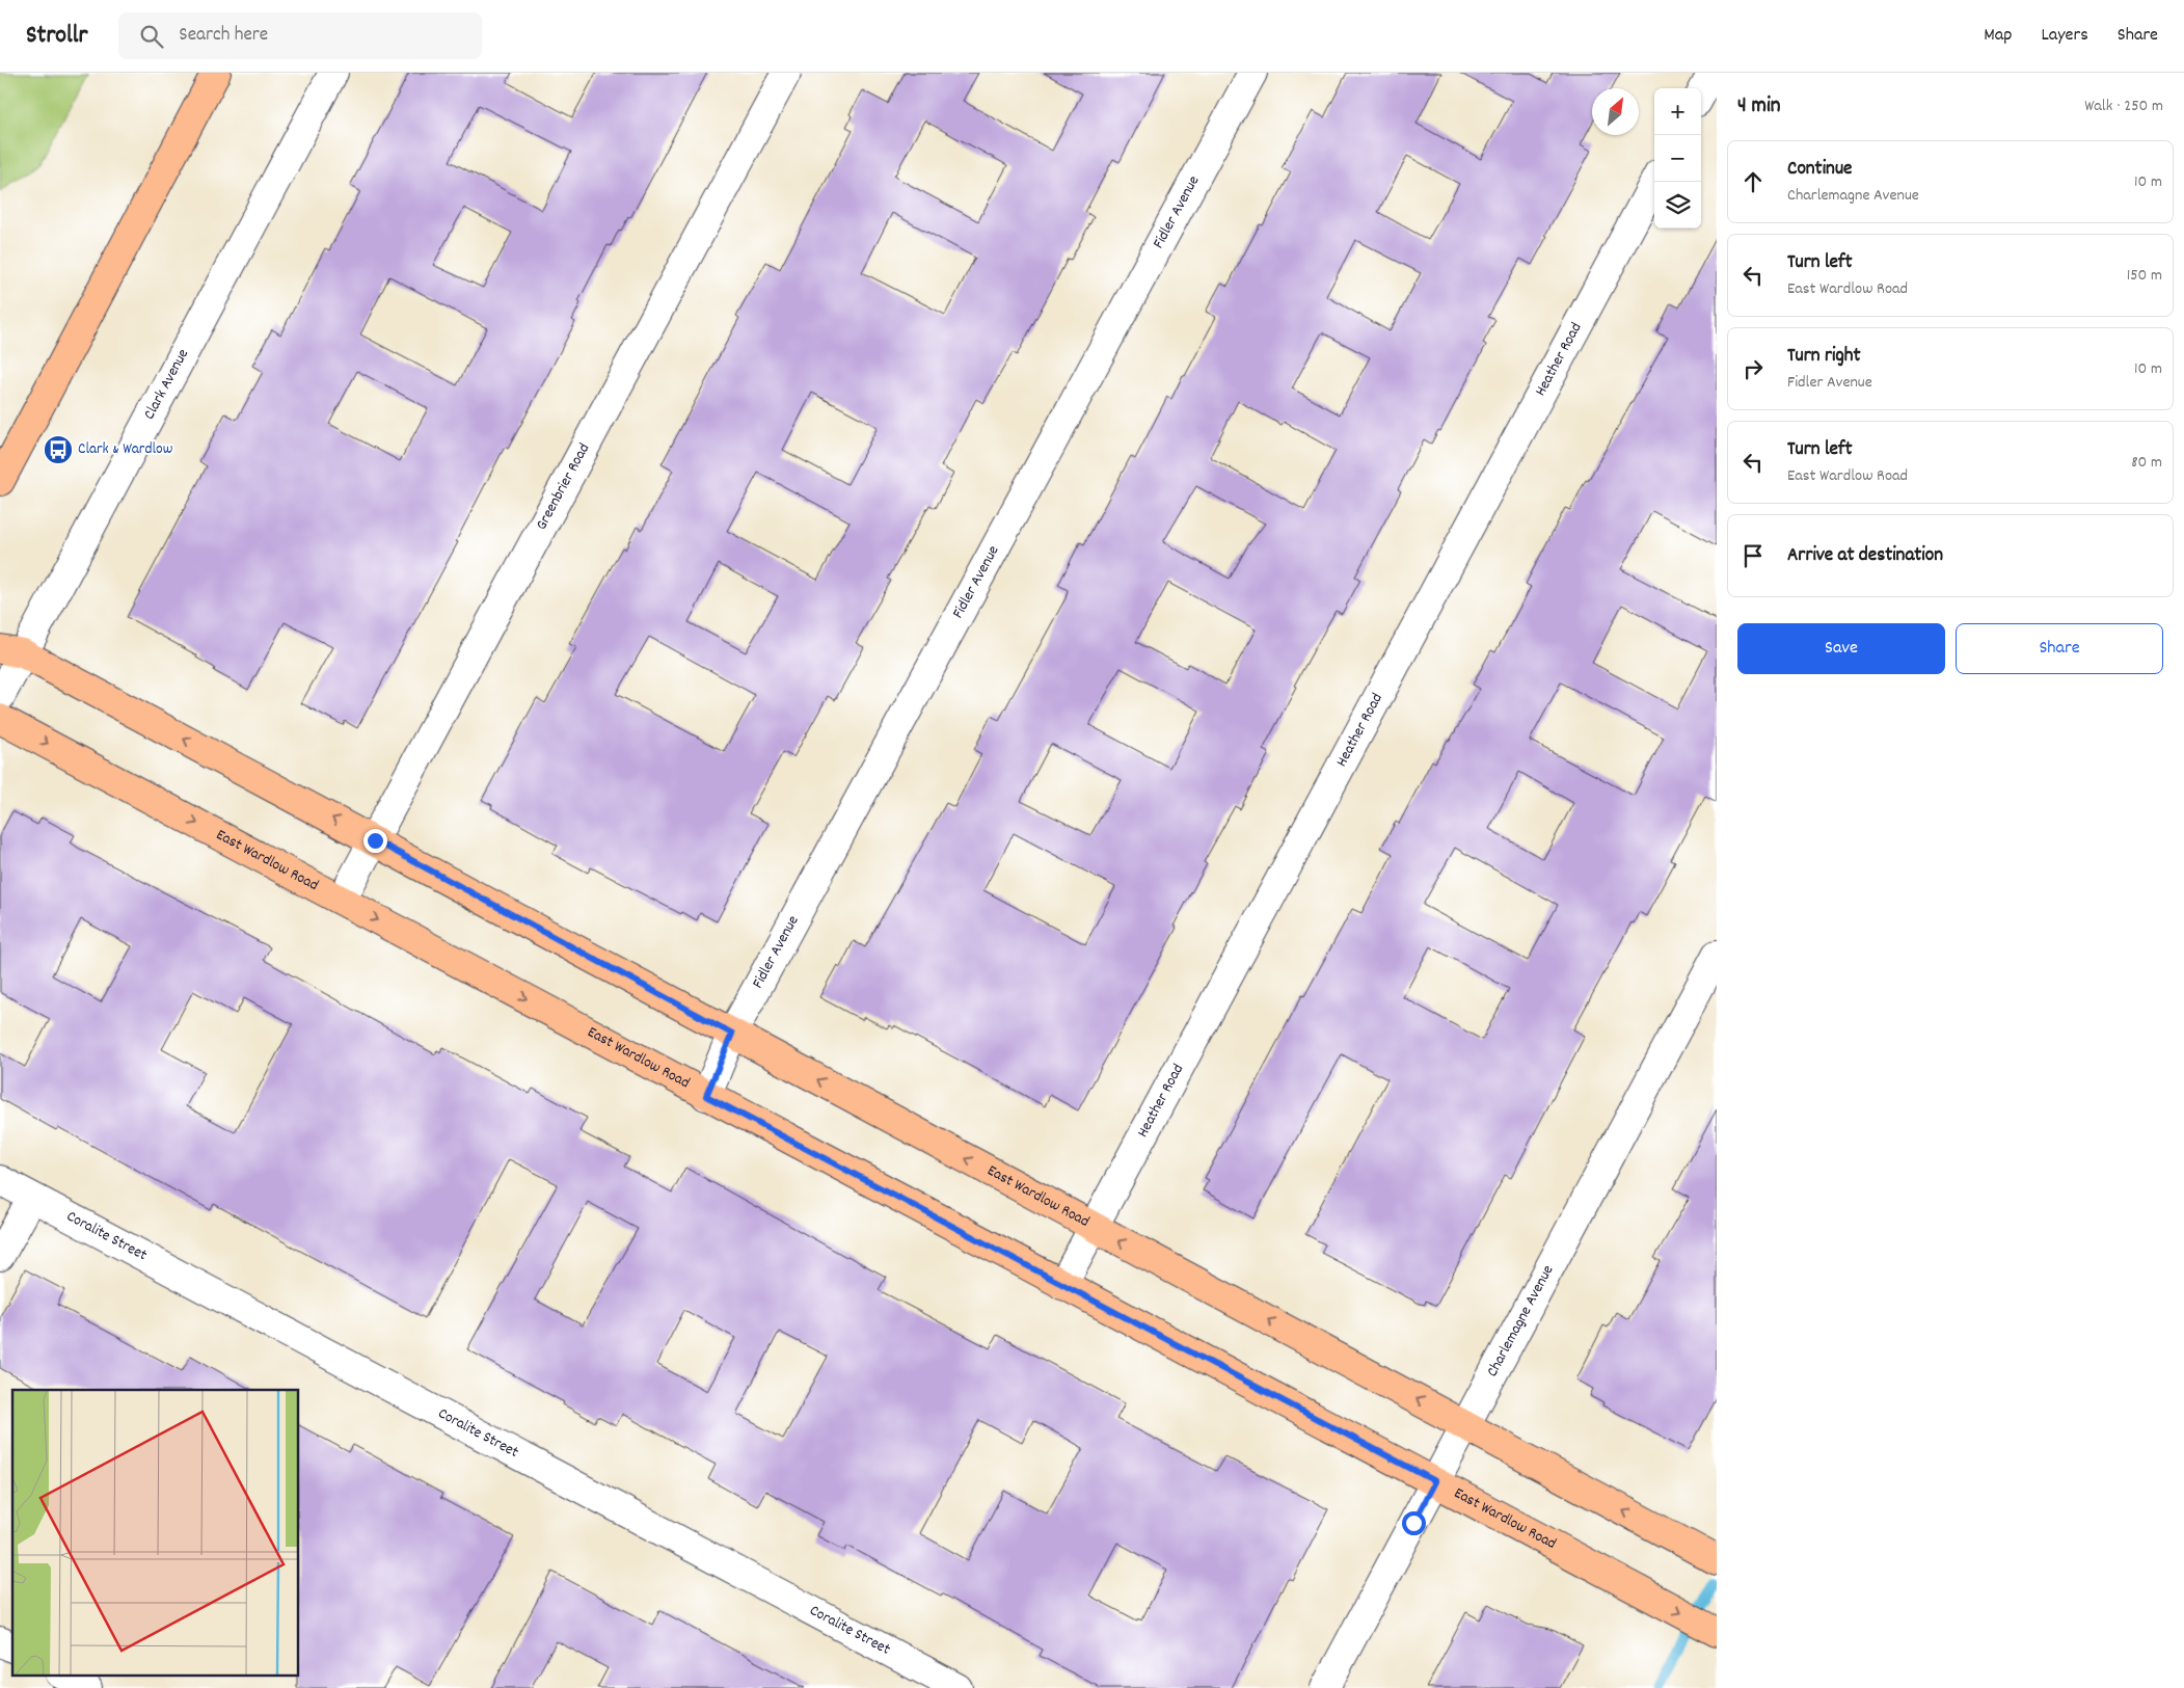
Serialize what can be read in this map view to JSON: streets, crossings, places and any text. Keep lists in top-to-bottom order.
{
  "streets": {
    "main road": ["East Wardlow Road"],
    "street": [
      "Fidler Avenue",
      "Heather Road",
      "Clark Avenue",
      "Greenbrier Road",
      "Coralite Street",
      "Charlemagne Avenue"
    ]
  },
  "crossings": [
    ["Fidler Avenue", "East Wardlow Road"],
    ["Heather Road", "East Wardlow Road"],
    ["Clark Avenue", "East Wardlow Road"],
    ["Greenbrier Road", "East Wardlow Road"],
    ["East Wardlow Road", "Charlemagne Avenue"]
  ],
  "places": {
    "bus stop": ["Clark & Wardlow"]
  },
  "north": "top right",
  "page": {
    "header": "Strollr",
    "search": "Search here",
    "nav": ["Map", "Layers", "Share"],
    "heading": ["4 min", "Walk · 250 m"],
    "map_buttons": ["+", "−"],
    "list": [
      ["Continue", "Charlemagne Avenue", "10 m"],
      ["Turn left", "East Wardlow Road", "150 m"],
      ["Turn right", "Fidler Avenue", "10 m"],
      ["Turn left", "East Wardlow Road", "80 m"],
      "Arrive at destination"
    ],
    "buttons": ["Save", "Share"]
  }
}
